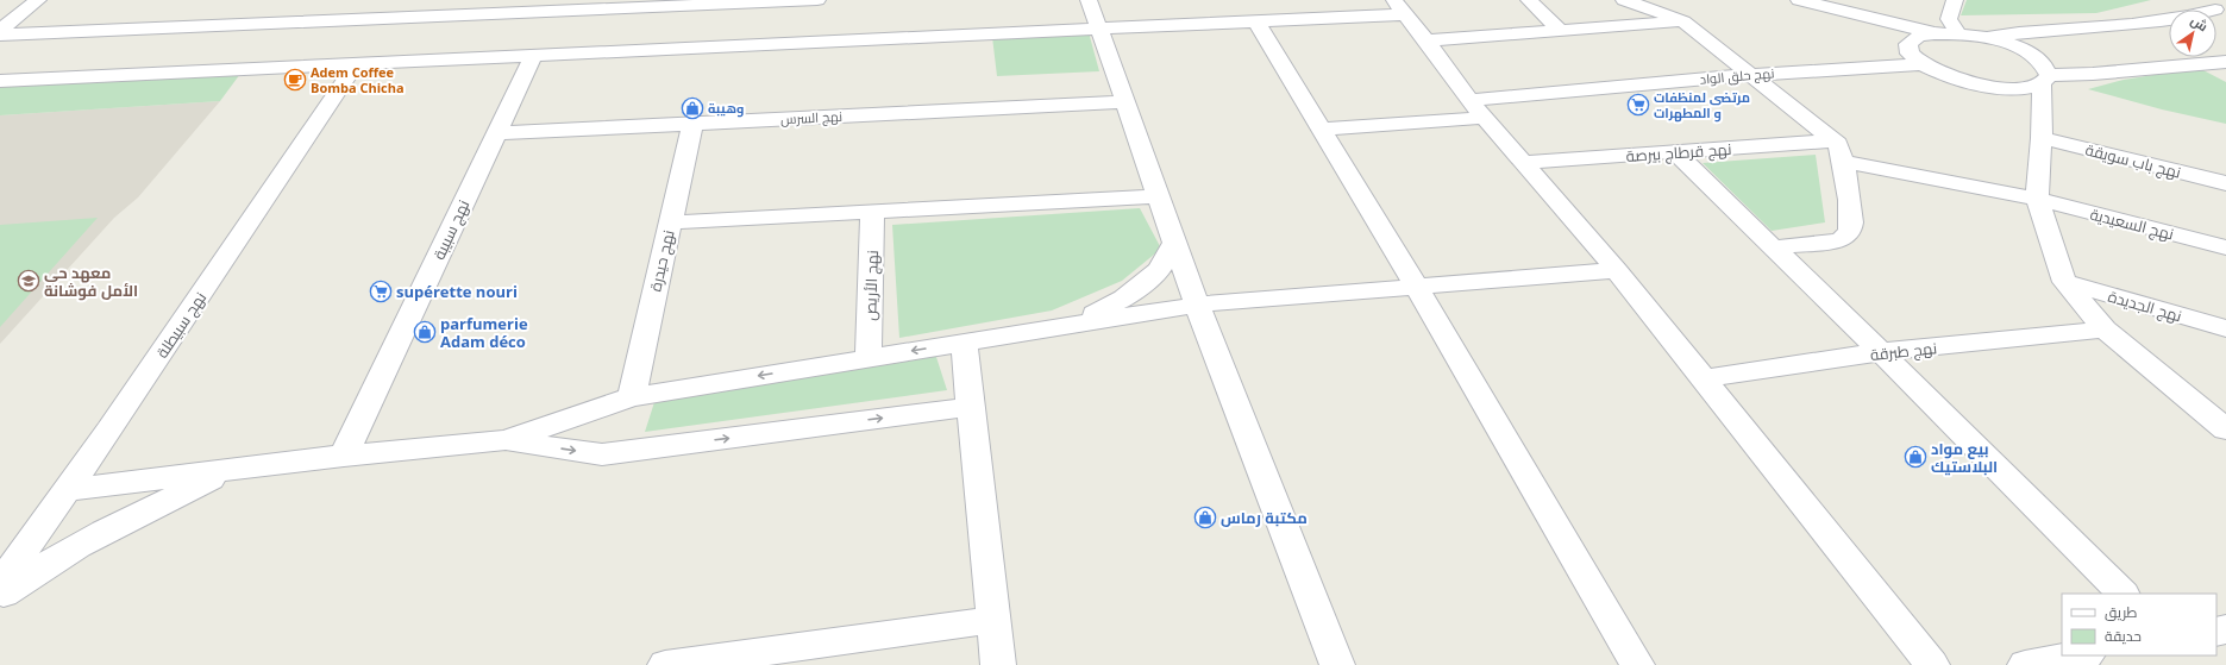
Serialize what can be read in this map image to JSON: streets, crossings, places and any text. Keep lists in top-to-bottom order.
{
  "streets": {
    "street": [
      "نهج حلق الواد",
      "نهج السرس",
      "نهج قرطاج بيرصة",
      "نهج باب سويقة",
      "نهج السعيدية",
      "نهج سبيبة",
      "نهج حيدرة",
      "نهج الأريص",
      "نهج الجديدة",
      "نهج سبيطلة",
      "نهج طبرقة"
    ]
  },
  "crossings": [
    ["نهج السرس", "نهج سبيبة"],
    ["نهج السرس", "نهج حيدرة"]
  ],
  "places": {
    "cafe": ["Adem Coffee Bomba Chicha"],
    "supermarket": ["مرتضى لمنظفات و المطهرات", "supérette nouri"],
    "shop": [
      "وهيبة",
      "parfumerie Adam déco",
      "بيع مواد البلاستيك",
      "مكتبة رماس"
    ],
    "school or university": ["معهد حي الأمل فوشانة"]
  },
  "legend": ["طريق", "حديقة"],
  "north": "top right"
}
